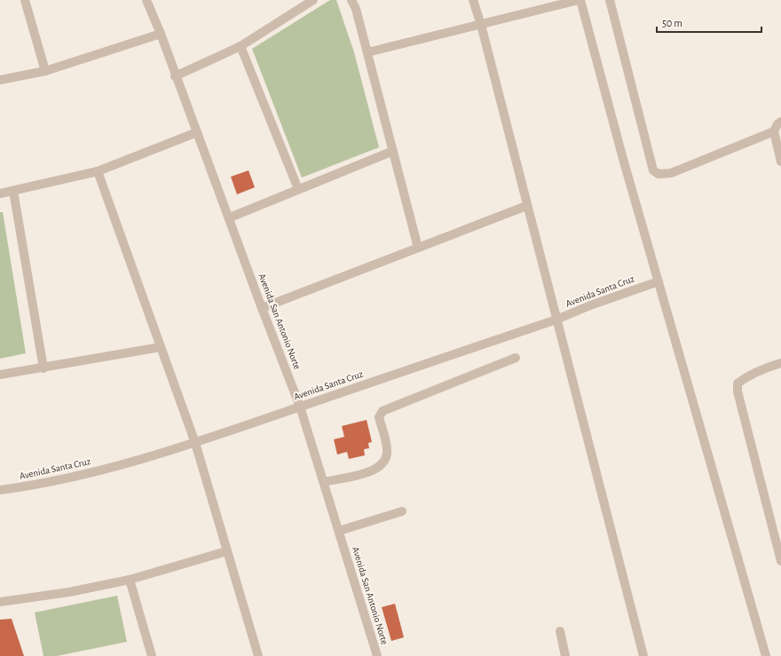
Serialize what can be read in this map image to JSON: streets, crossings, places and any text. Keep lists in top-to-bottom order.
{
  "streets": {
    "street": ["Avenida Santa Cruz", "Avenida San Antonio Norte"]
  },
  "crossings": [
    ["Avenida Santa Cruz", "Avenida San Antonio Norte"]
  ],
  "scale_bar": "50 m"
}
